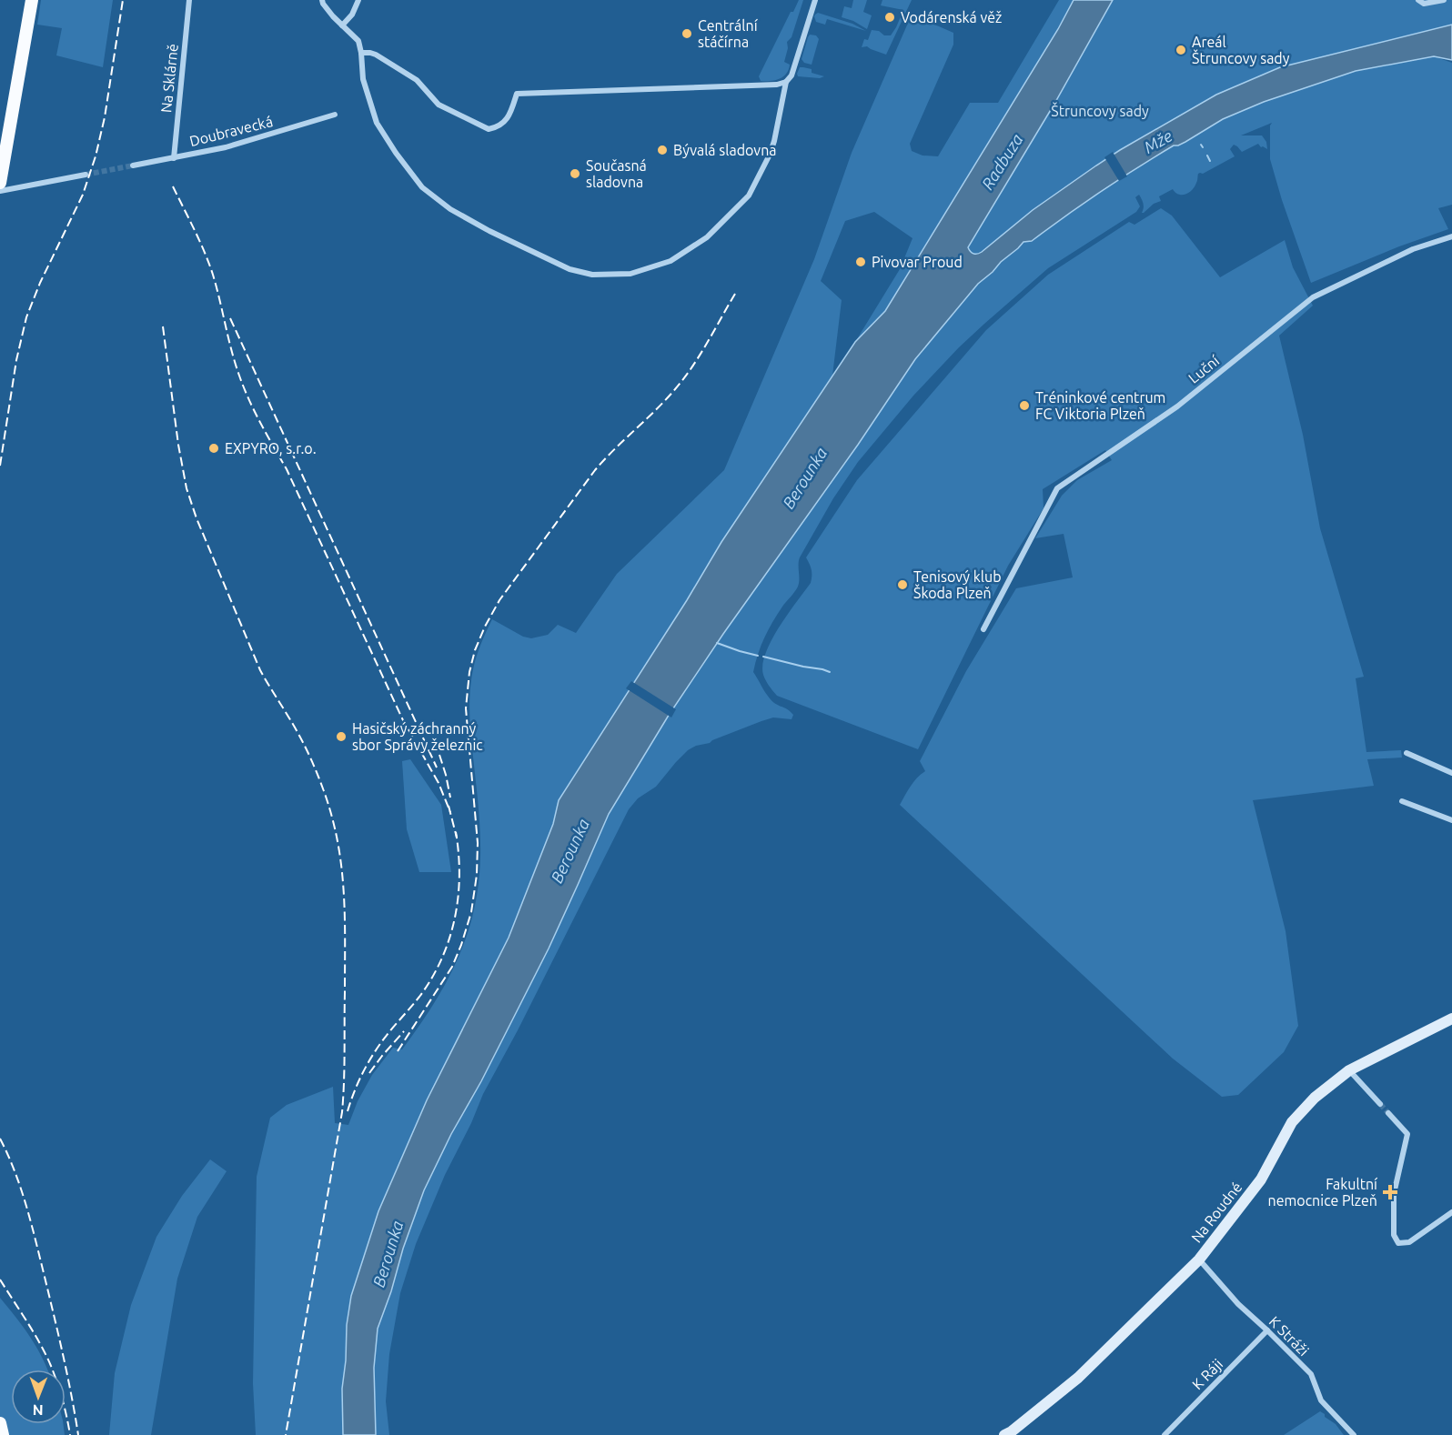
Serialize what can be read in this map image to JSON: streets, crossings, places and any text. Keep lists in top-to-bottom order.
{
  "streets": {
    "street": [
      "Na Sklárně",
      "Doubravecká",
      "Luční",
      "Na Roudné",
      "K Stráži",
      "K Ráji"
    ]
  },
  "crossings": [
    ["Na Sklárně", "Doubravecká"],
    ["Na Roudné", "K Stráži"],
    ["K Stráži", "K Ráji"]
  ],
  "water": ["Mže", "Radbuza", "Berounka"],
  "parks": ["Štruncovy sady"],
  "places": {
    "other": [
      "Vodárenská věž",
      "Centrální stáčírna",
      "Areál Štruncovy sady",
      "Bývalá sladovna",
      "Současná sladovna",
      "Pivovar Proud",
      "Tréninkové centrum FC Viktoria Plzeň",
      "EXPYRO, s.r.o.",
      "Tenisový klub Škoda Plzeň",
      "Hasičský záchranný sbor Správy železnic"
    ],
    "health": ["Fakultní nemocnice Plzeň"]
  },
  "north": "bottom"
}
